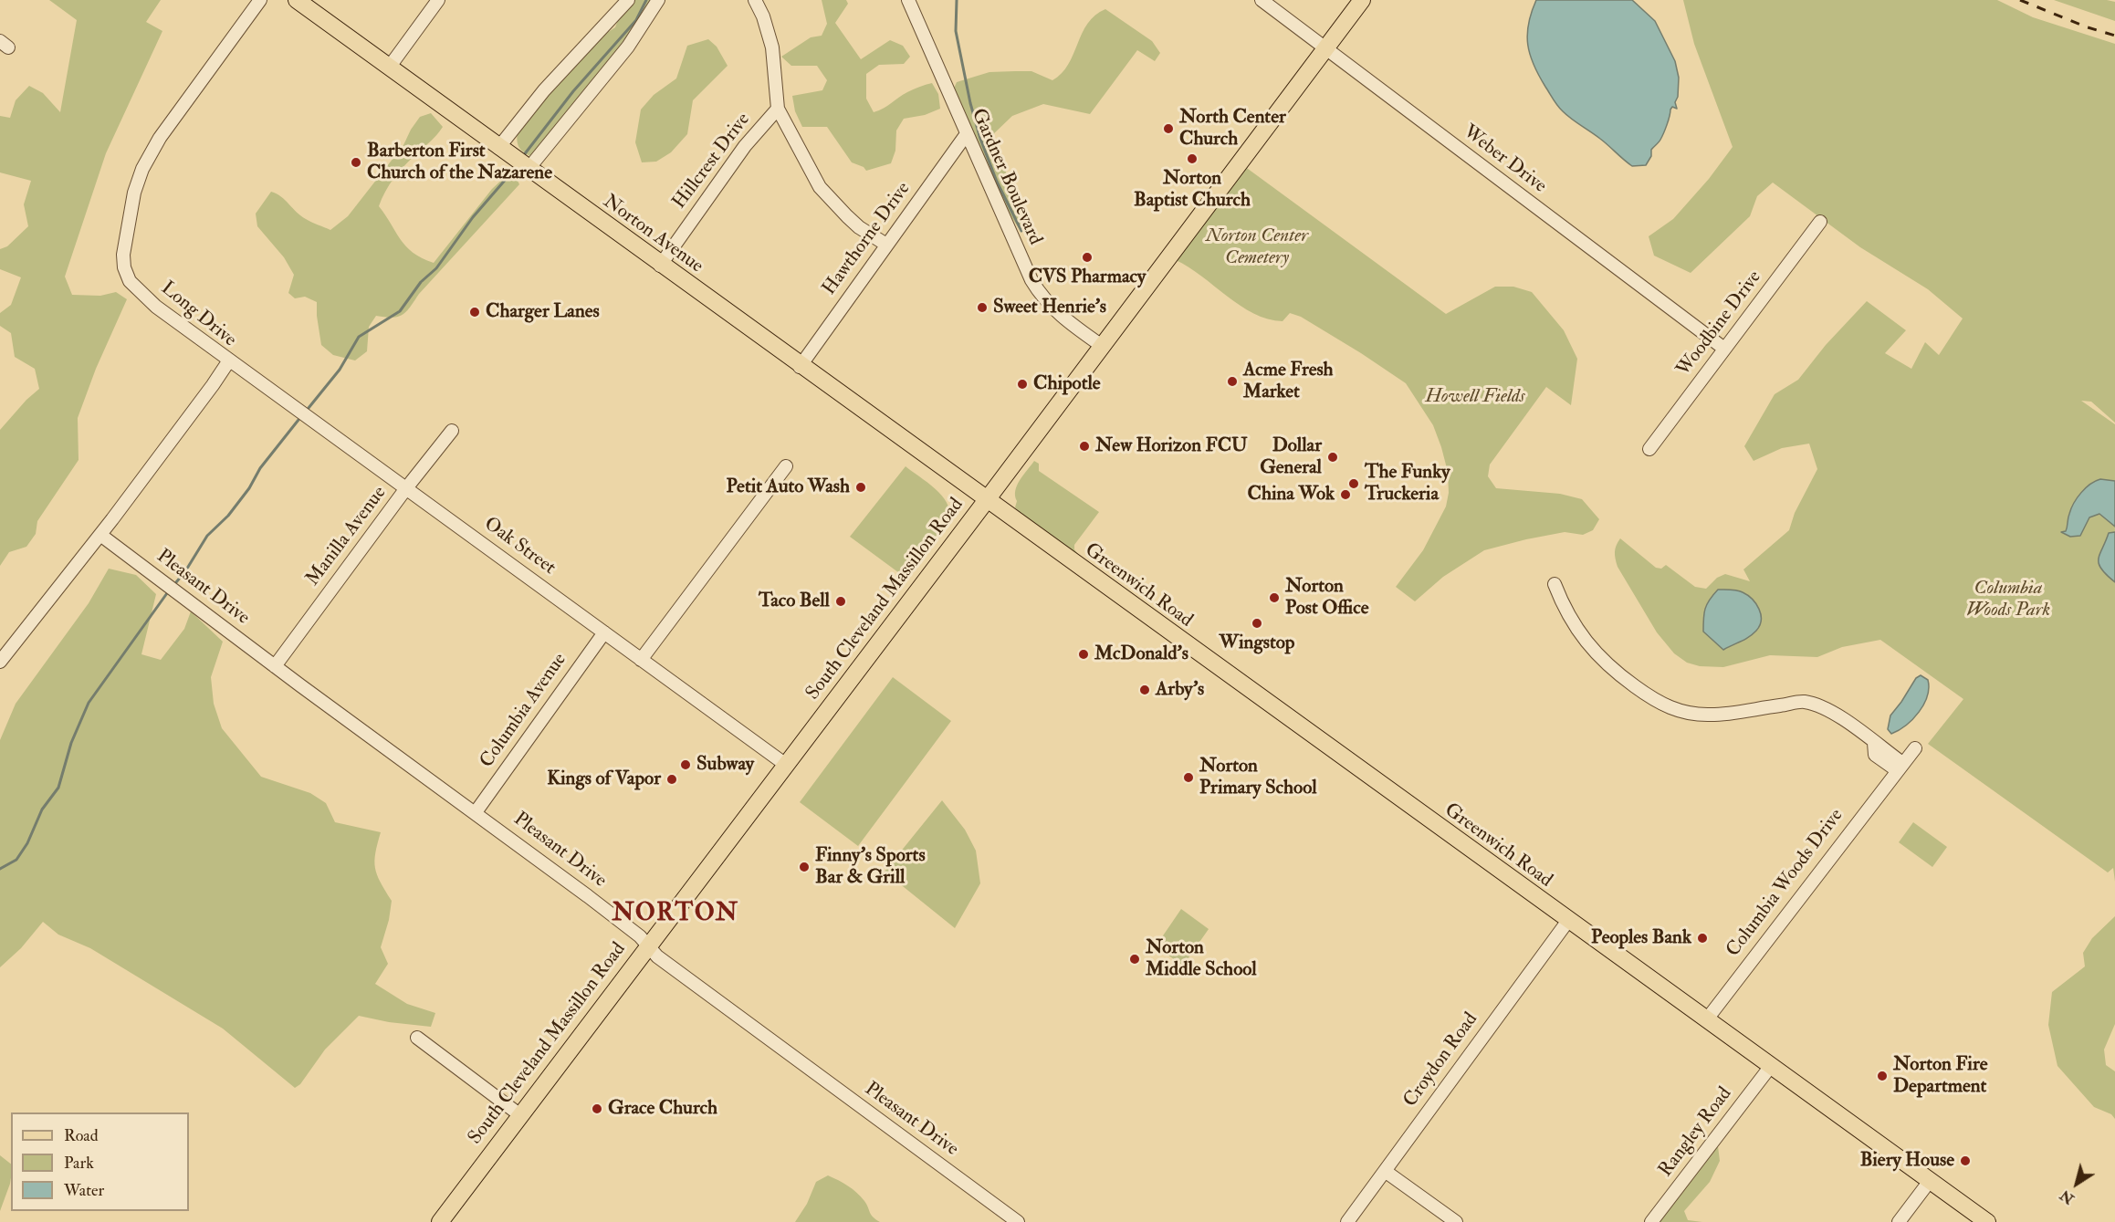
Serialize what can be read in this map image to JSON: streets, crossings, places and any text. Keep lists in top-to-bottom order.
{
  "streets": {
    "main road": ["Norton Avenue", "Greenwich Road", "South Cleveland Massillon Road"],
    "street": [
      "Weber Drive",
      "Hillcrest Drive",
      "Gardner Boulevard",
      "Hawthorne Drive",
      "Long Drive",
      "Woodbine Drive",
      "Manilla Avenue",
      "Oak Street",
      "Pleasant Drive",
      "Columbia Avenue",
      "Columbia Woods Drive",
      "Croydon Road",
      "Rangley Road"
    ]
  },
  "crossings": [
    ["Weber Drive", "Woodbine Drive"],
    ["Weber Drive", "South Cleveland Massillon Road"],
    ["Hillcrest Drive", "Norton Avenue"],
    ["Gardner Boulevard", "Hawthorne Drive"],
    ["Gardner Boulevard", "South Cleveland Massillon Road"],
    ["Norton Avenue", "Hawthorne Drive"],
    ["Norton Avenue", "Greenwich Road"],
    ["Norton Avenue", "South Cleveland Massillon Road"],
    ["Long Drive", "Oak Street"],
    ["Long Drive", "Pleasant Drive"],
    ["Manilla Avenue", "Oak Street"],
    ["Manilla Avenue", "Pleasant Drive"],
    ["Oak Street", "South Cleveland Massillon Road"],
    ["Oak Street", "Columbia Avenue"],
    ["Greenwich Road", "South Cleveland Massillon Road"],
    ["Greenwich Road", "Columbia Woods Drive"],
    ["Greenwich Road", "Croydon Road"],
    ["Greenwich Road", "Rangley Road"],
    ["Pleasant Drive", "South Cleveland Massillon Road"],
    ["Pleasant Drive", "Columbia Avenue"]
  ],
  "districts": ["NORTON"],
  "parks": ["Norton Center Cemetery", "Howell Fields", "Columbia Woods Park"],
  "places": [
    "North Center Church",
    "Norton Baptist Church",
    "Barberton First Church of the Nazarene",
    "CVS Pharmacy",
    "Sweet Henrie's",
    "Charger Lanes",
    "Acme Fresh Market",
    "Chipotle",
    "New Horizon FCU",
    "Dollar General",
    "The Funky Truckeria",
    "Petit Auto Wash",
    "China Wok",
    "Norton Post Office",
    "Taco Bell",
    "Wingstop",
    "McDonald's",
    "Arby's",
    "Subway",
    "Norton Primary School",
    "Kings of Vapor",
    "Finny's Sports Bar & Grill",
    "Peoples Bank",
    "Norton Middle School",
    "Norton Fire Department",
    "Grace Church",
    "Biery House"
  ],
  "legend": ["Road", "Park", "Water"],
  "north": "bottom left"
}
